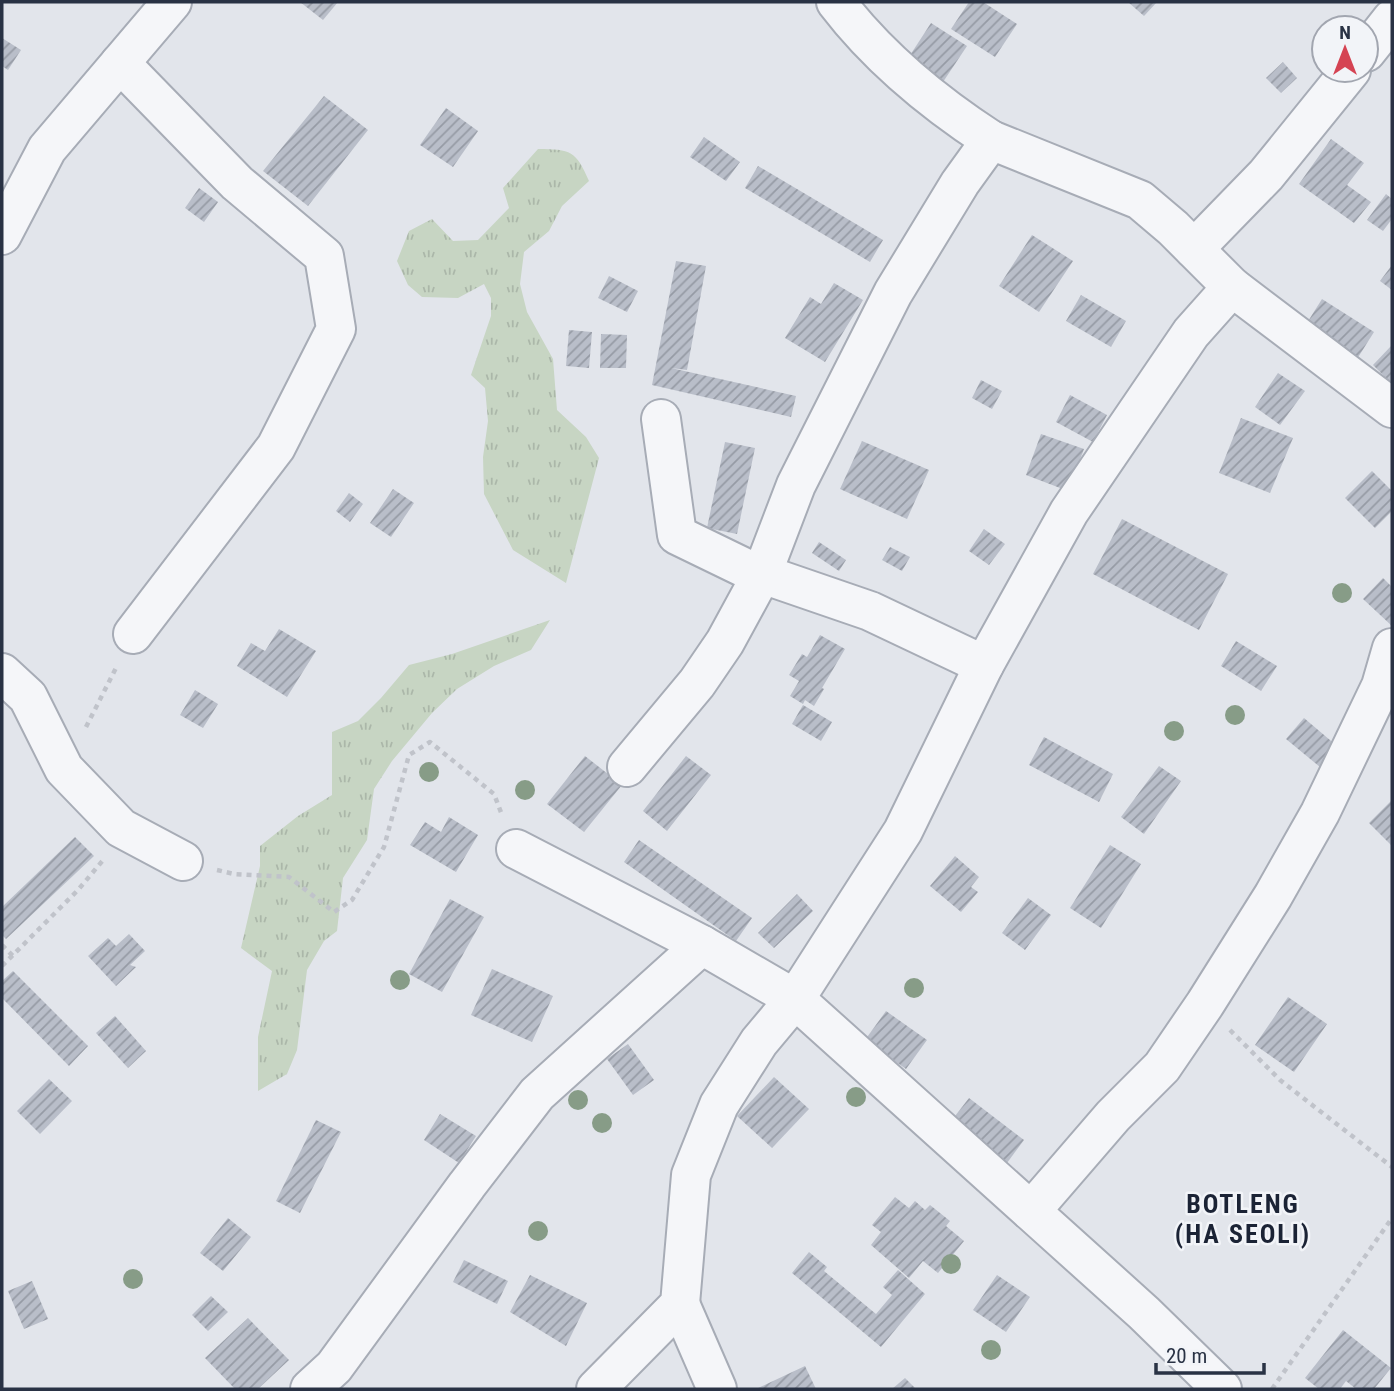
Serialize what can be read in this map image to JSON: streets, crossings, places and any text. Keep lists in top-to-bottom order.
{
  "districts": ["BOTLENG (HA SEOLI)"],
  "scale_bar": "20 m",
  "north": "top"
}
